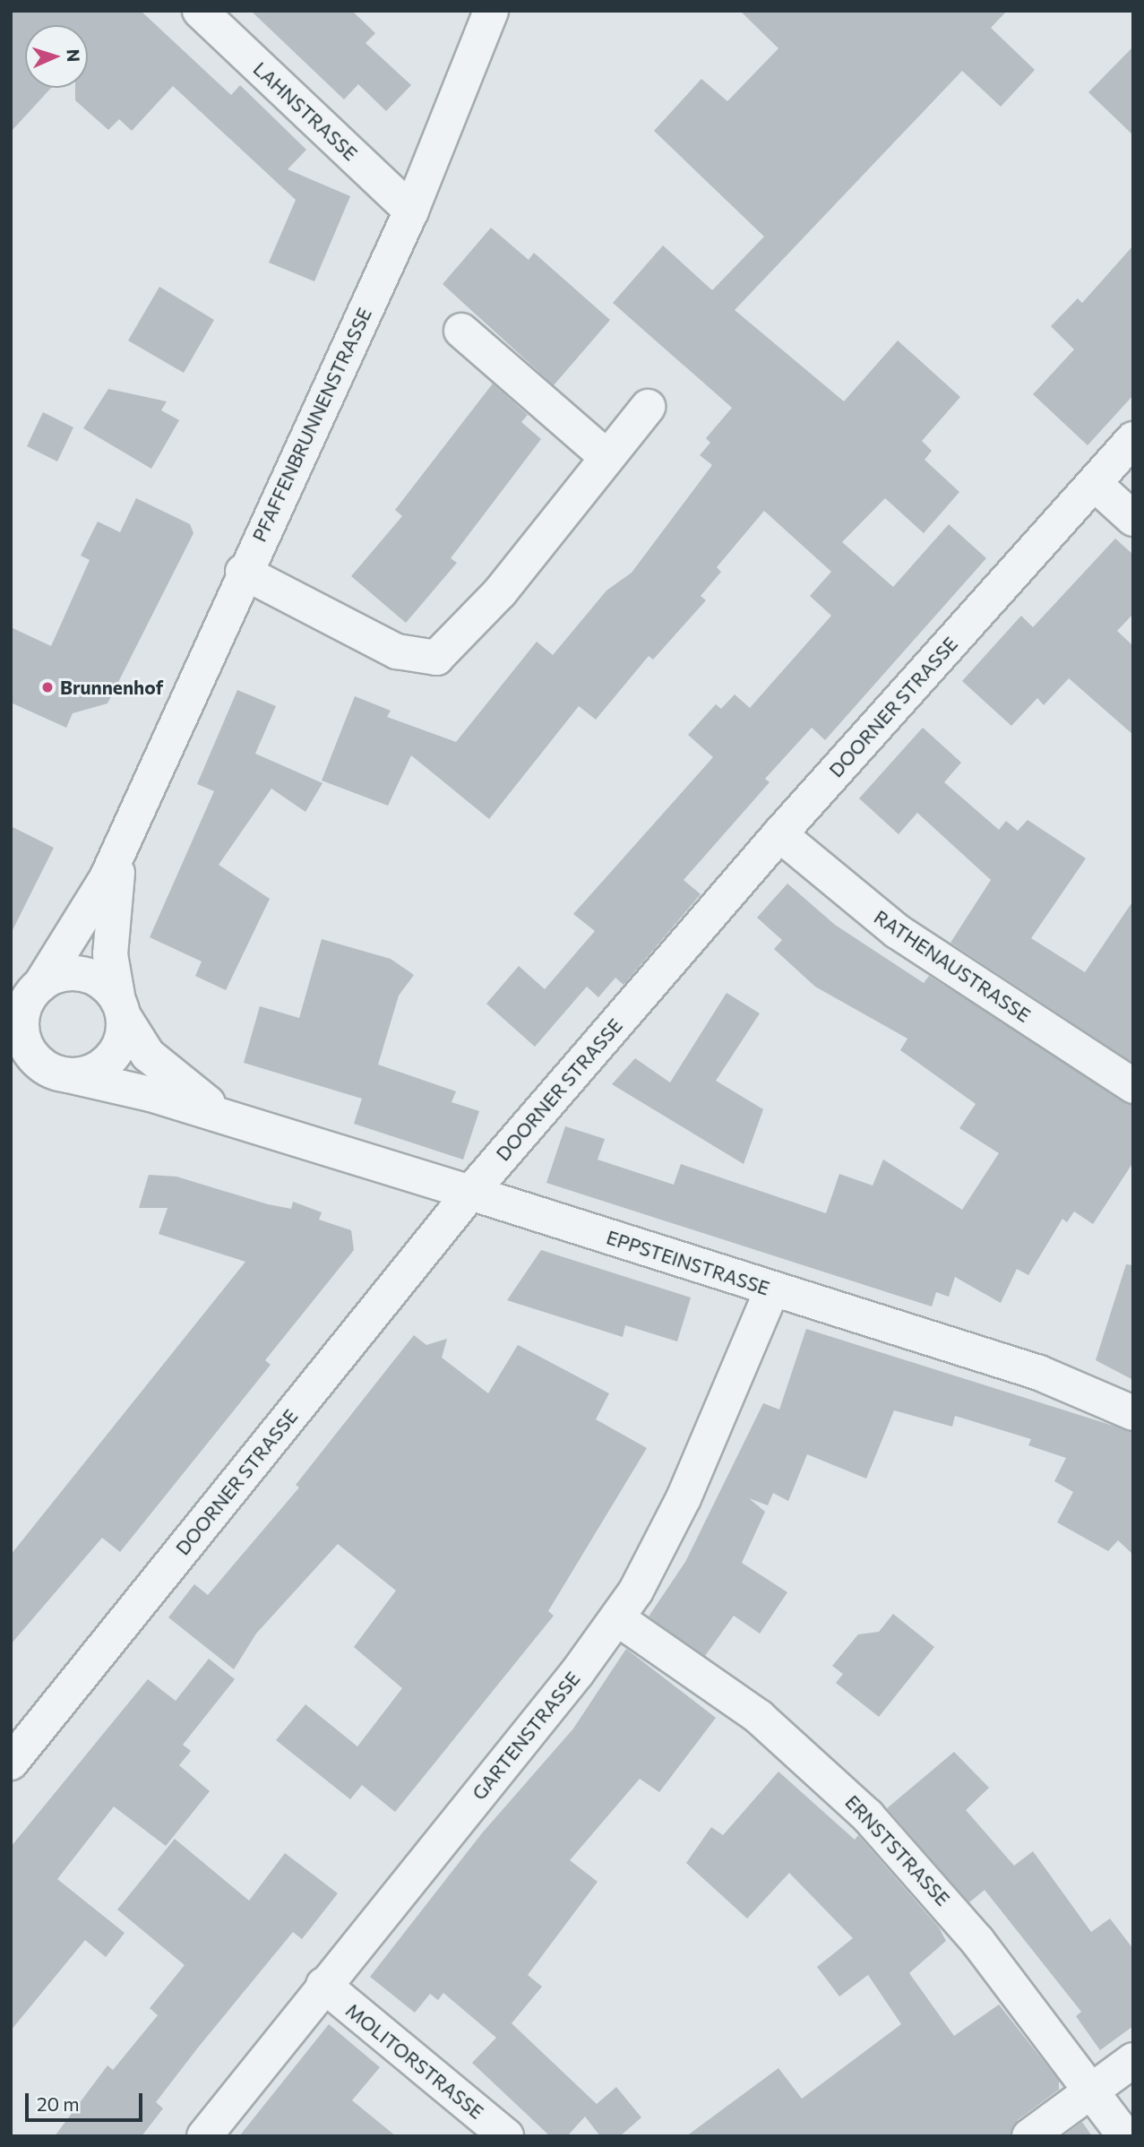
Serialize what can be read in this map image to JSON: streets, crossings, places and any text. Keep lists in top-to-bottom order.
{
  "streets": {
    "street": [
      "LAHNSTRASSE",
      "PFAFFENBRUNNENSTRASSE",
      "DOORNER STRASSE",
      "RATHENAUSTRASSE",
      "EPPSTEINSTRASSE",
      "GARTENSTRASSE",
      "ERNSTSTRASSE",
      "MOLITORSTRASSE"
    ]
  },
  "crossings": [
    ["LAHNSTRASSE", "PFAFFENBRUNNENSTRASSE"],
    ["PFAFFENBRUNNENSTRASSE", "EPPSTEINSTRASSE"],
    ["DOORNER STRASSE", "RATHENAUSTRASSE"],
    ["DOORNER STRASSE", "EPPSTEINSTRASSE"],
    ["EPPSTEINSTRASSE", "GARTENSTRASSE"],
    ["GARTENSTRASSE", "ERNSTSTRASSE"],
    ["GARTENSTRASSE", "MOLITORSTRASSE"]
  ],
  "places": ["Brunnenhof"],
  "scale_bar": "20 m",
  "north": "right"
}
